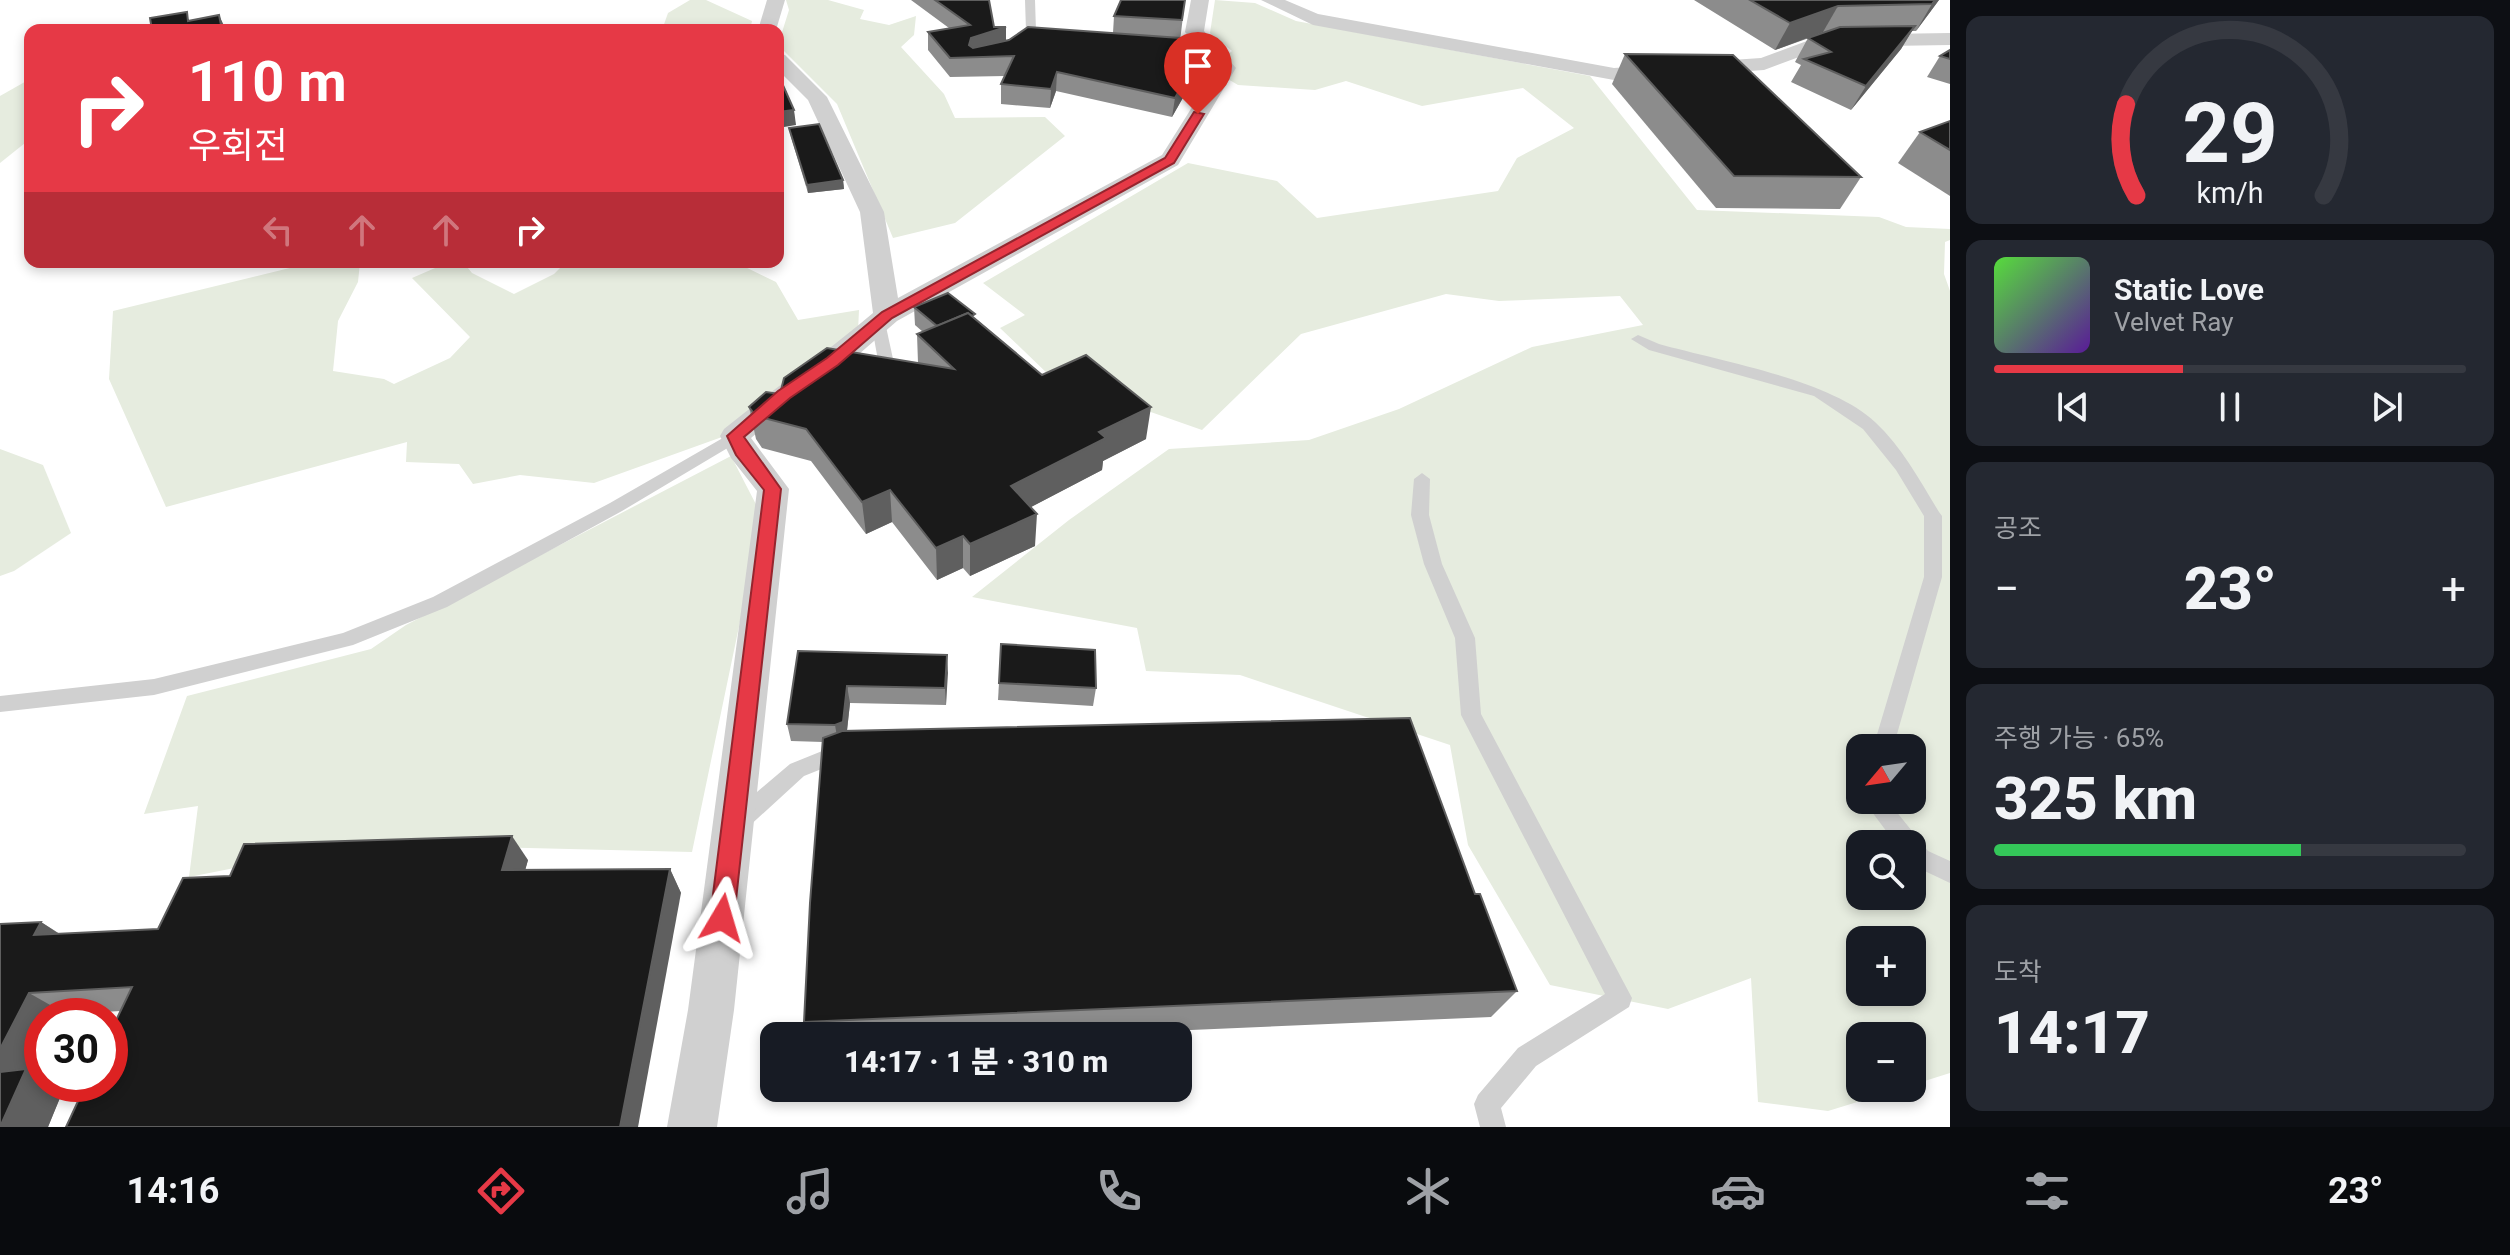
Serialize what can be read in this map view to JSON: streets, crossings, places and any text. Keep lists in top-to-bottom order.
{
  "north": "bottom left",
  "page": {
    "turn": ["110 m", "우회전"],
    "song": ["Static Love", "Velvet Ray"],
    "tile": [
      "공조",
      ["주행 가능 · 65%", "325 km"],
      ["도착", "14:17"]
    ],
    "heat": ["−", "23°", "+"],
    "map_buttons": ["+", "−"],
    "limit": "30",
    "trip": "14:17 · 1 분 · 310 m",
    "tabs": ["14:16", "23°"],
    "gauge": ["29", "km/h"]
  }
}
